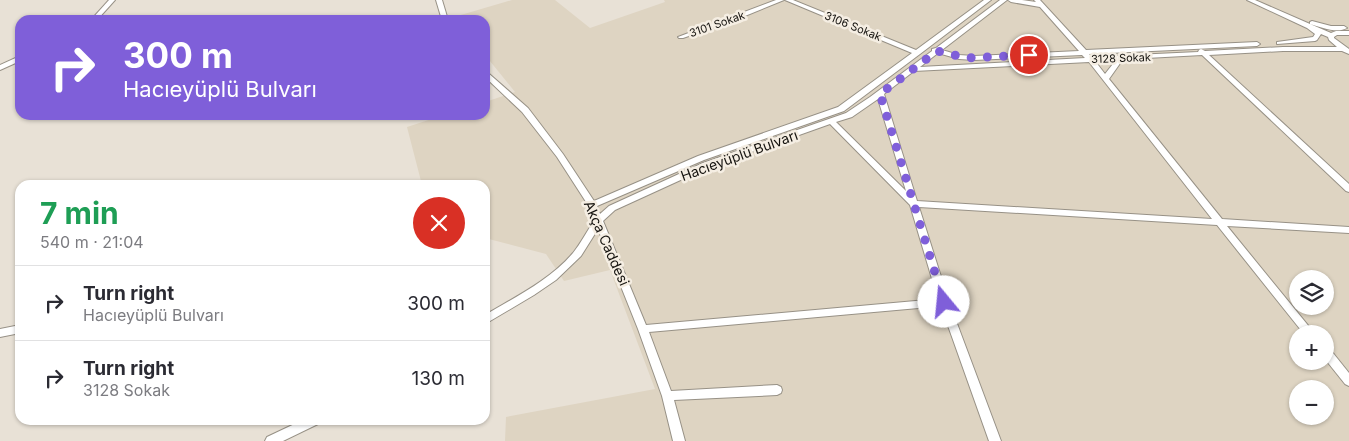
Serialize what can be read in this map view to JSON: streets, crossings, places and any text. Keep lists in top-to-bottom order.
{
  "streets": {
    "street": [
      "3101 Sokak",
      "3106 Sokak",
      "3128 Sokak",
      "Hacıeyüplü Bulvarı",
      "Akça Caddesi"
    ]
  },
  "crossings": [
    ["3106 Sokak", "Hacıeyüplü Bulvarı"],
    ["3128 Sokak", "Hacıeyüplü Bulvarı"],
    ["Hacıeyüplü Bulvarı", "Akça Caddesi"]
  ],
  "page": {
    "turn": ["300 m", "Hacıeyüplü Bulvarı"],
    "heading": ["7 min", "540 m · 21:04"],
    "list": [
      {
        "name": "Turn right",
        "note": "Hacıeyüplü Bulvarı",
        "value": "300 m"
      },
      {
        "name": "Turn right",
        "note": "3128 Sokak",
        "value": "130 m"
      }
    ],
    "map_buttons": ["+", "−"]
  }
}
